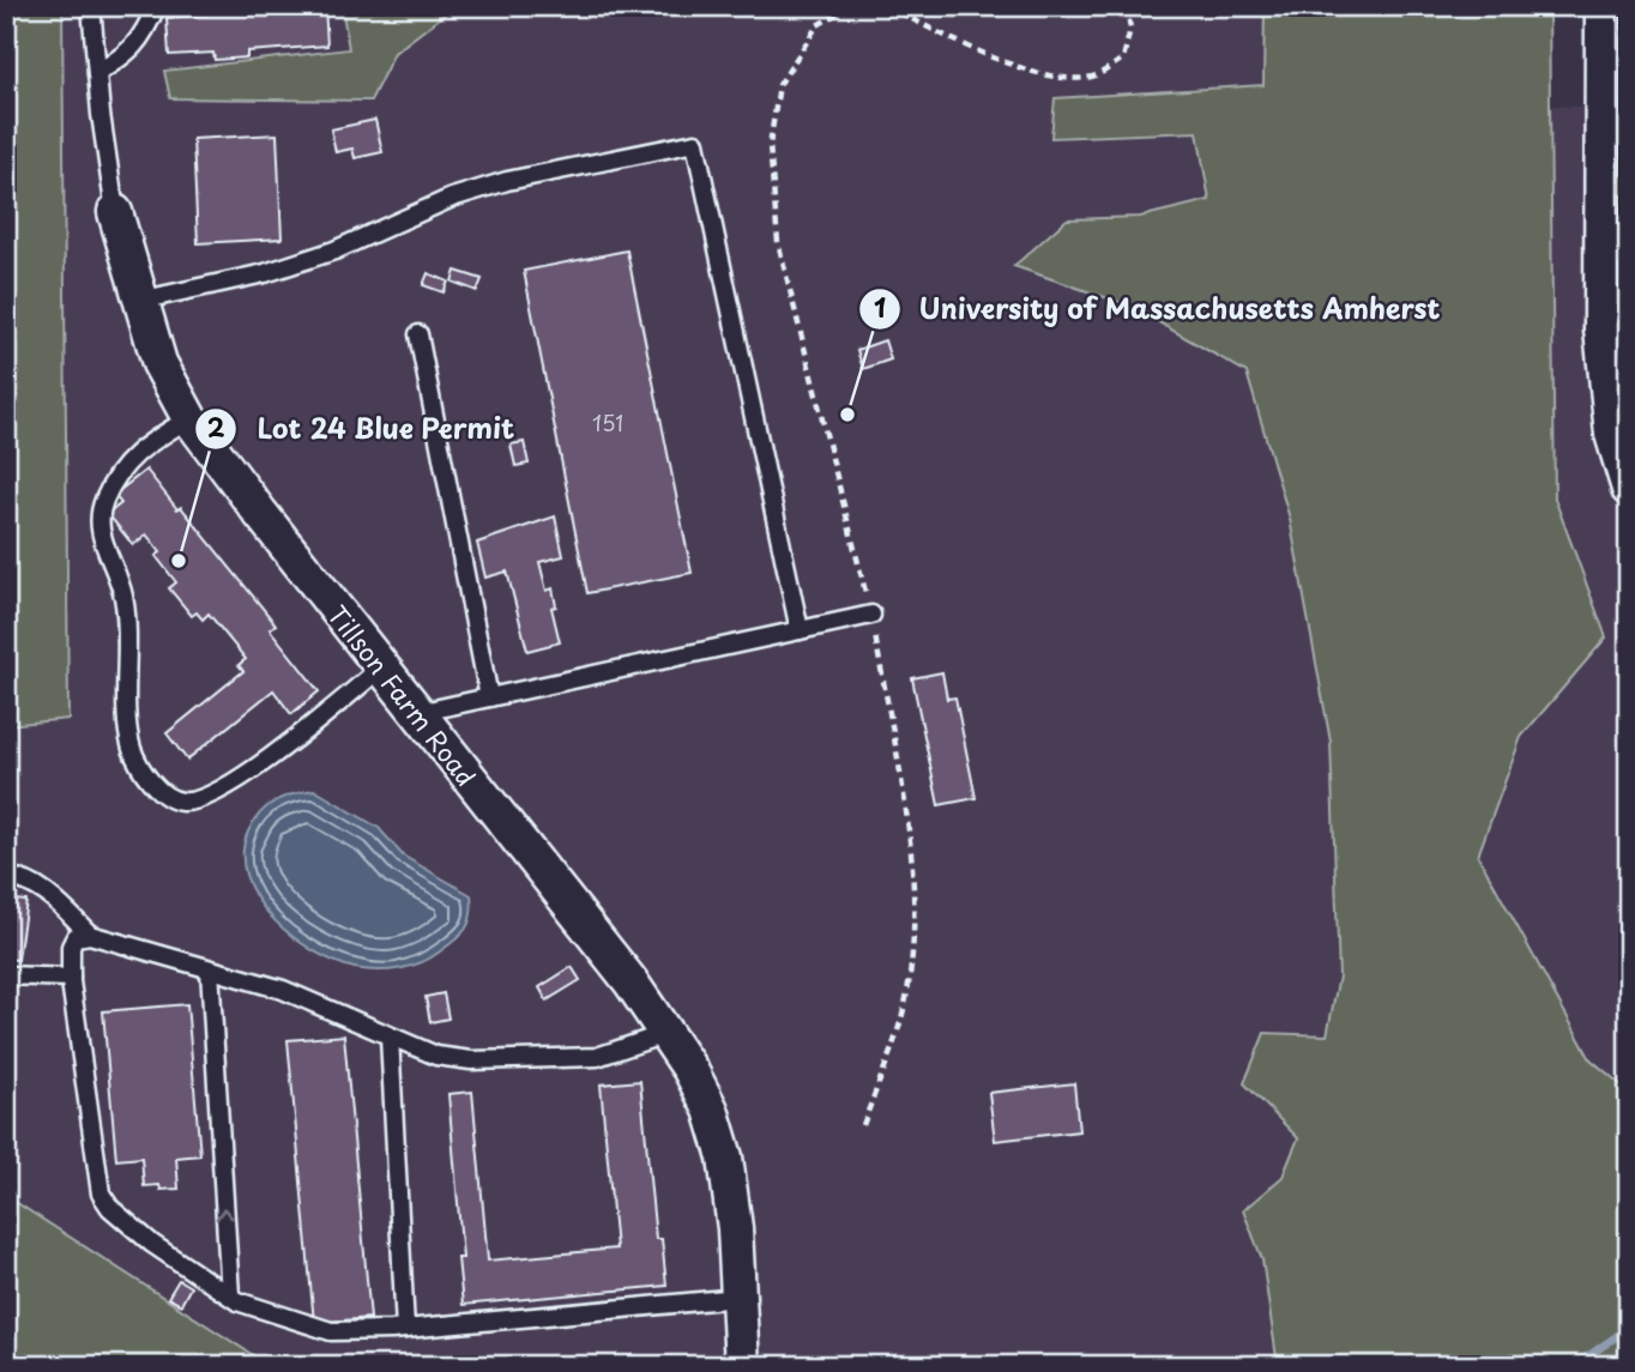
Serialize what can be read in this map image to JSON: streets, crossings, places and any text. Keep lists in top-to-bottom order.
{
  "streets": {
    "street": ["Tillson Farm Road"]
  },
  "places": ["University of Massachusetts Amherst", "Lot 24 Blue Permit"],
  "house_numbers": ["151"]
}
